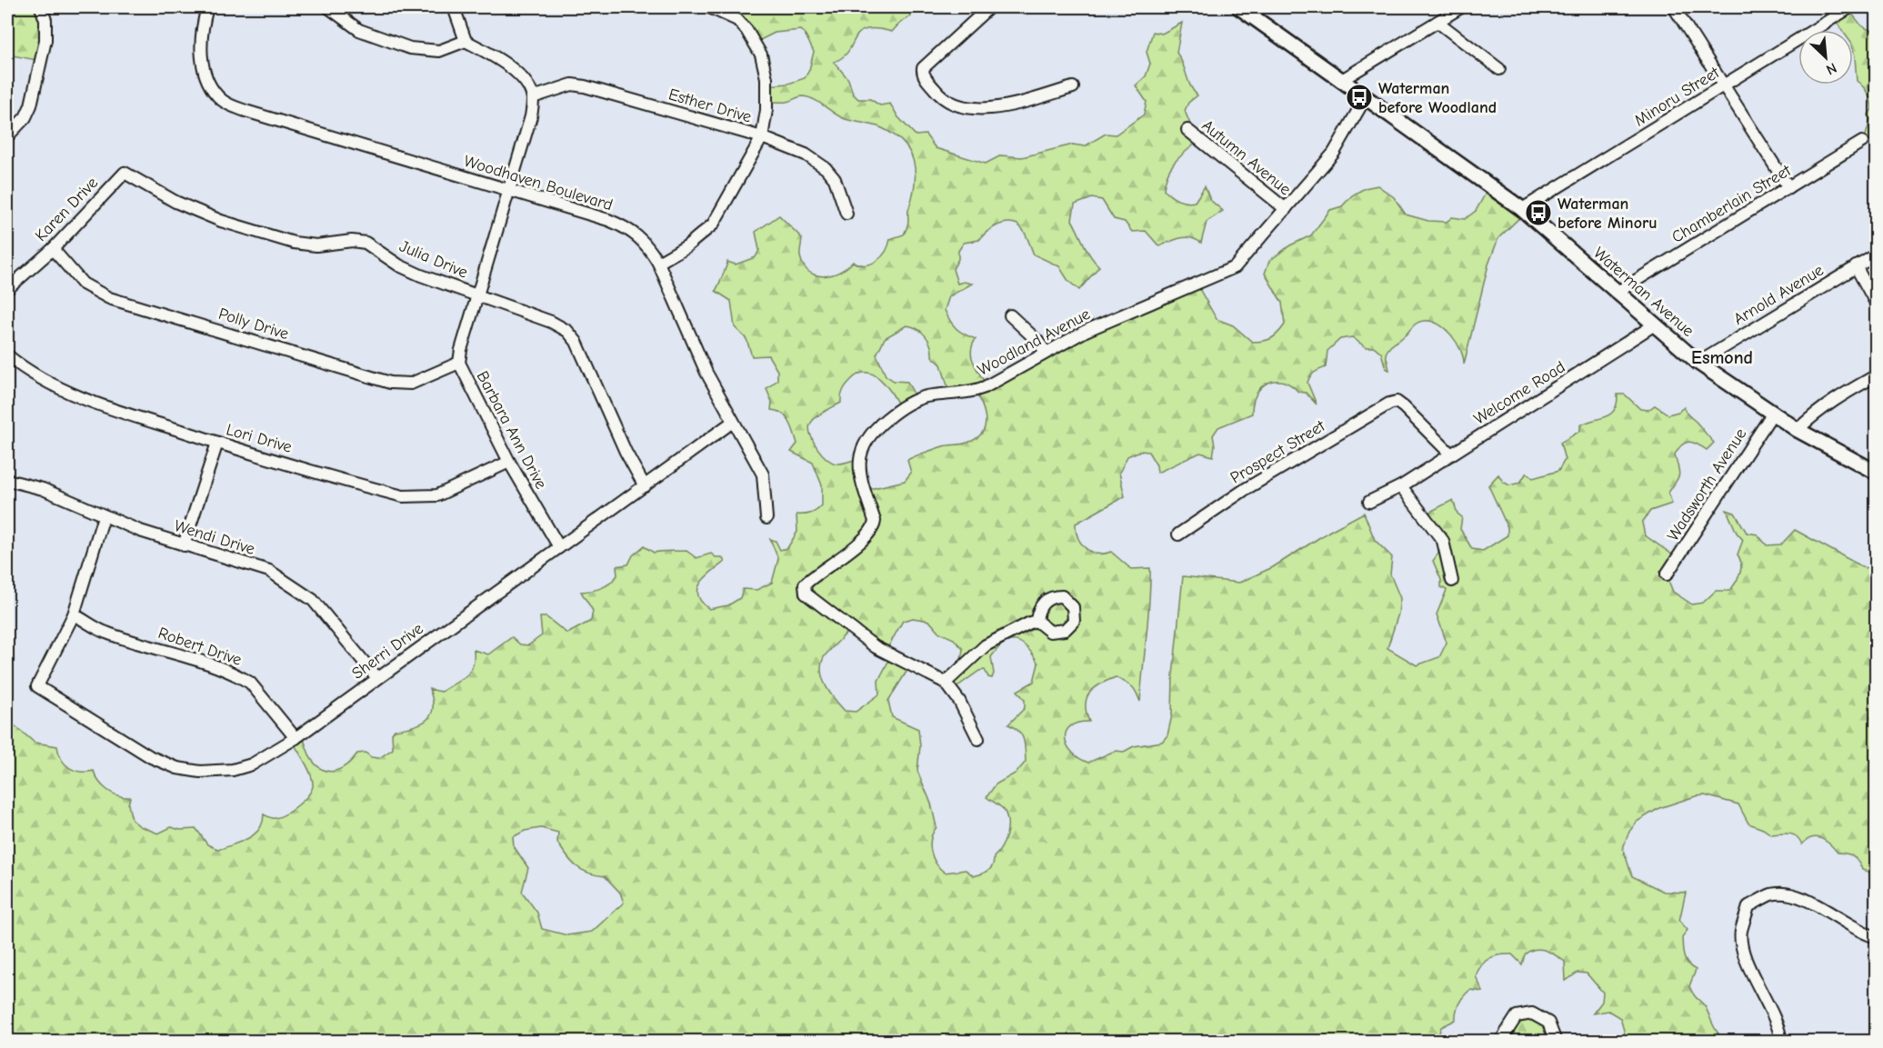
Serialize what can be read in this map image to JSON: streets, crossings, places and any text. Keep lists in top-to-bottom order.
{
  "streets": {
    "main road": ["Waterman Avenue"],
    "street": [
      "Minoru Street",
      "Esther Drive",
      "Autumn Avenue",
      "Woodhaven Boulevard",
      "Chamberlain Street",
      "Karen Drive",
      "Julia Drive",
      "Arnold Avenue",
      "Polly Drive",
      "Woodland Avenue",
      "Welcome Road",
      "Barbara Ann Drive",
      "Lori Drive",
      "Prospect Street",
      "Wadsworth Avenue",
      "Wendi Drive",
      "Robert Drive",
      "Sherri Drive"
    ]
  },
  "crossings": [
    ["Minoru Street", "Waterman Avenue"],
    ["Esther Drive", "Barbara Ann Drive"],
    ["Autumn Avenue", "Woodland Avenue"],
    ["Woodhaven Boulevard", "Barbara Ann Drive"],
    ["Woodhaven Boulevard", "Sherri Drive"],
    ["Chamberlain Street", "Waterman Avenue"],
    ["Karen Drive", "Julia Drive"],
    ["Karen Drive", "Polly Drive"],
    ["Julia Drive", "Barbara Ann Drive"],
    ["Julia Drive", "Sherri Drive"],
    ["Waterman Avenue", "Arnold Avenue"],
    ["Waterman Avenue", "Woodland Avenue"],
    ["Waterman Avenue", "Welcome Road"],
    ["Waterman Avenue", "Wadsworth Avenue"],
    ["Polly Drive", "Barbara Ann Drive"],
    ["Welcome Road", "Prospect Street"],
    ["Barbara Ann Drive", "Lori Drive"],
    ["Barbara Ann Drive", "Sherri Drive"],
    ["Wendi Drive", "Sherri Drive"],
    ["Robert Drive", "Sherri Drive"]
  ],
  "districts": ["Esmond"],
  "places": {
    "bus stop": ["Waterman before Woodland", "Waterman before Minoru"]
  },
  "north": "bottom right"
}
